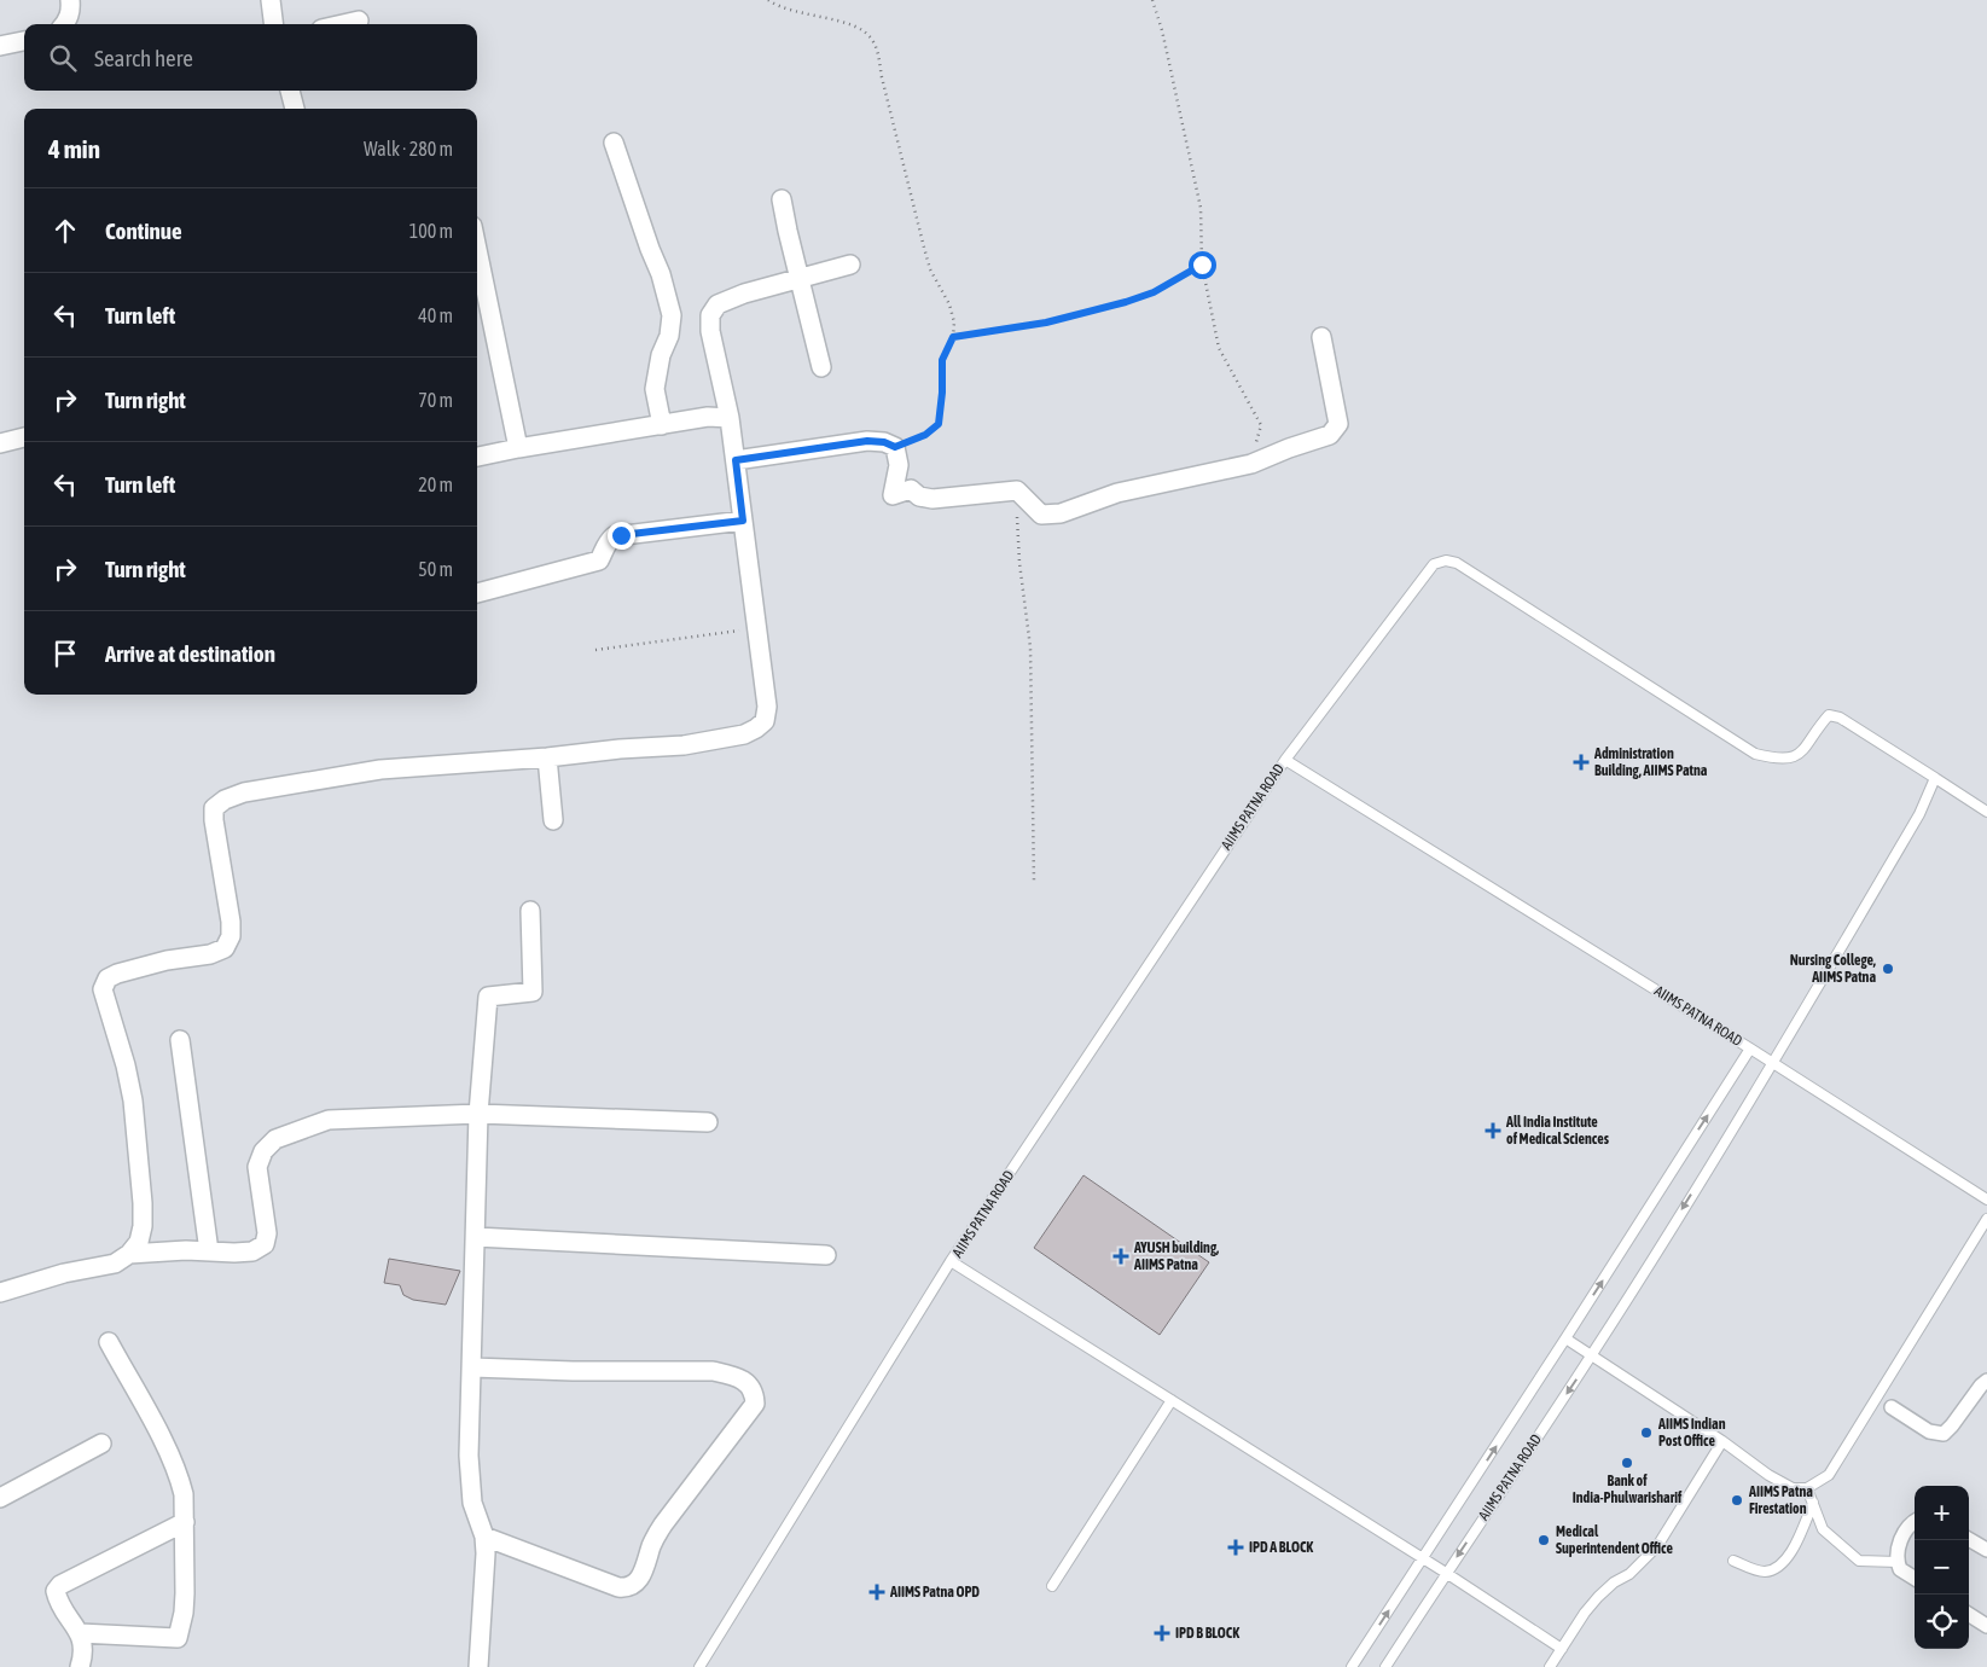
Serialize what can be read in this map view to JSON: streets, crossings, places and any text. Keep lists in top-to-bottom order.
{
  "streets": {
    "lane": ["AIIMS PATNA ROAD"]
  },
  "places": {
    "health": [
      "Administration Building, AIIMS Patna",
      "All India Institute of Medical Sciences",
      "AYUSH building, AIIMS Patna",
      "IPD A BLOCK",
      "AIIMS Patna OPD",
      "IPD B BLOCK"
    ],
    "other": [
      "Nursing College, AIIMS Patna",
      "AIIMS Indian Post Office",
      "Bank of India-Phulwarisharif",
      "AIIMS Patna Firestation",
      "Medical Superintendent Office"
    ]
  },
  "page": {
    "search": "Search here",
    "heading": ["4 min", "Walk · 280 m"],
    "list": [
      ["Continue", "100 m"],
      ["Turn left", "40 m"],
      ["Turn right", "70 m"],
      ["Turn left", "20 m"],
      ["Turn right", "50 m"],
      "Arrive at destination"
    ],
    "map_buttons": ["+", "−"]
  }
}
